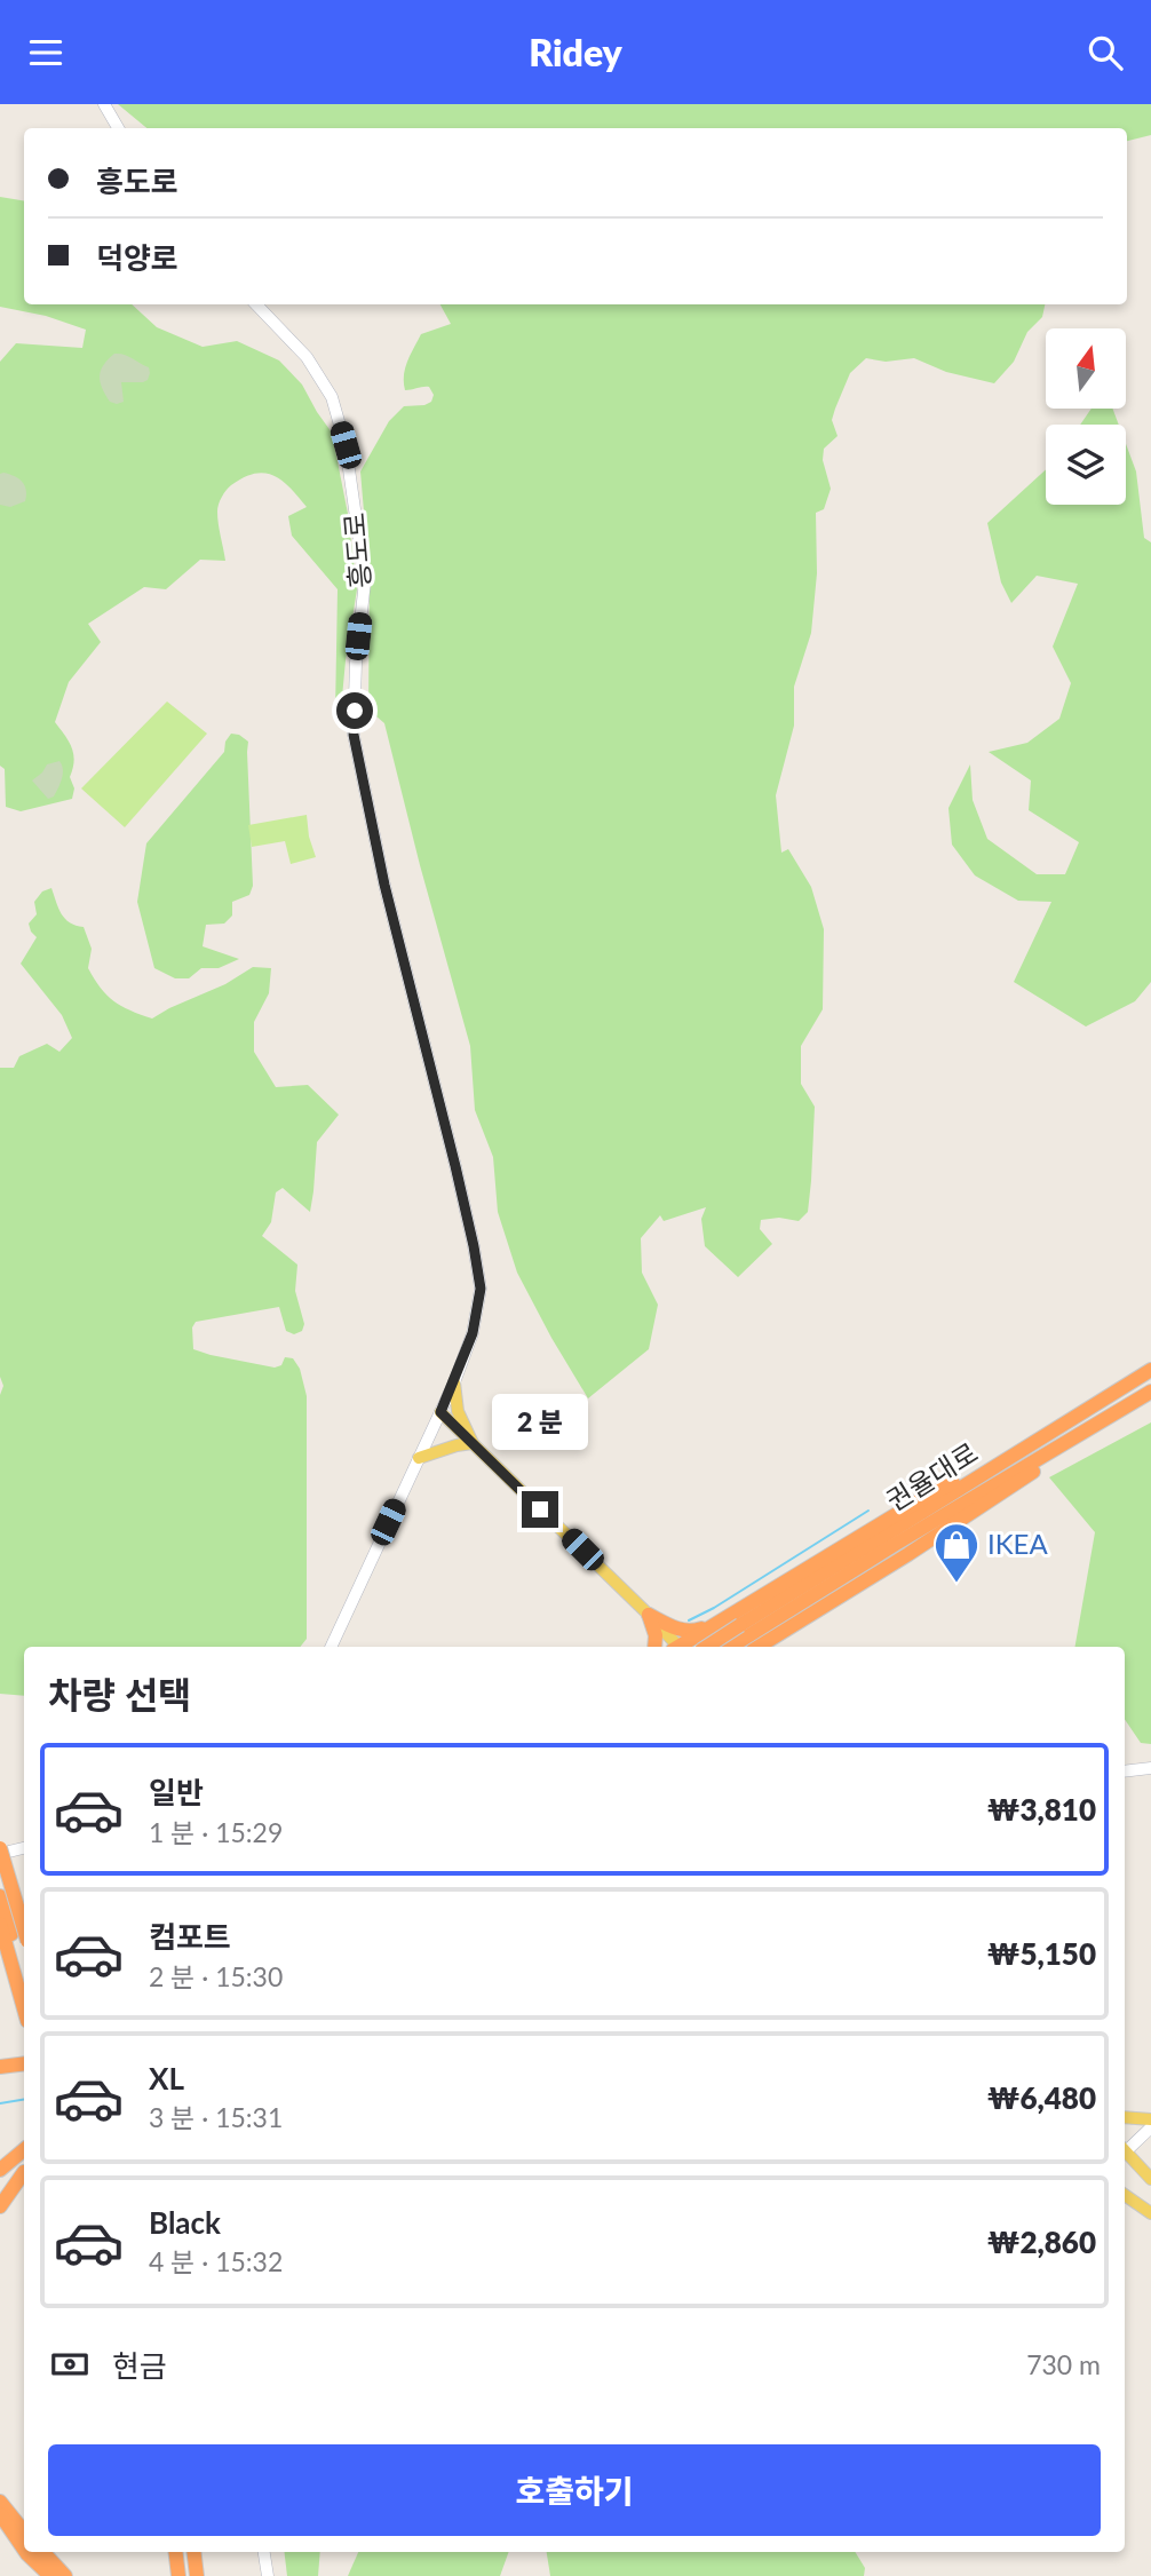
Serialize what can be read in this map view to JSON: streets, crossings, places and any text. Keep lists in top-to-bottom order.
{
  "streets": {
    "highway": ["권율대로"],
    "street": ["흥도로"]
  },
  "places": {
    "shop": ["IKEA"]
  },
  "north": "top",
  "page": {
    "header": "Ridey",
    "banner": ["흥도로", "덕양로"],
    "bubble": "2 분",
    "heading": "차량 선택",
    "list": [
      {
        "name": "일반",
        "note": "1 분 · 15:29",
        "value": "₩3,810"
      },
      {
        "name": "컴포트",
        "note": "2 분 · 15:30",
        "value": "₩5,150"
      },
      {
        "name": "XL",
        "note": "3 분 · 15:31",
        "value": "₩6,480"
      },
      {
        "name": "Black",
        "note": "4 분 · 15:32",
        "value": "₩2,860"
      }
    ],
    "pay": ["현금", "730 m"],
    "buttons": "호출하기"
  }
}
